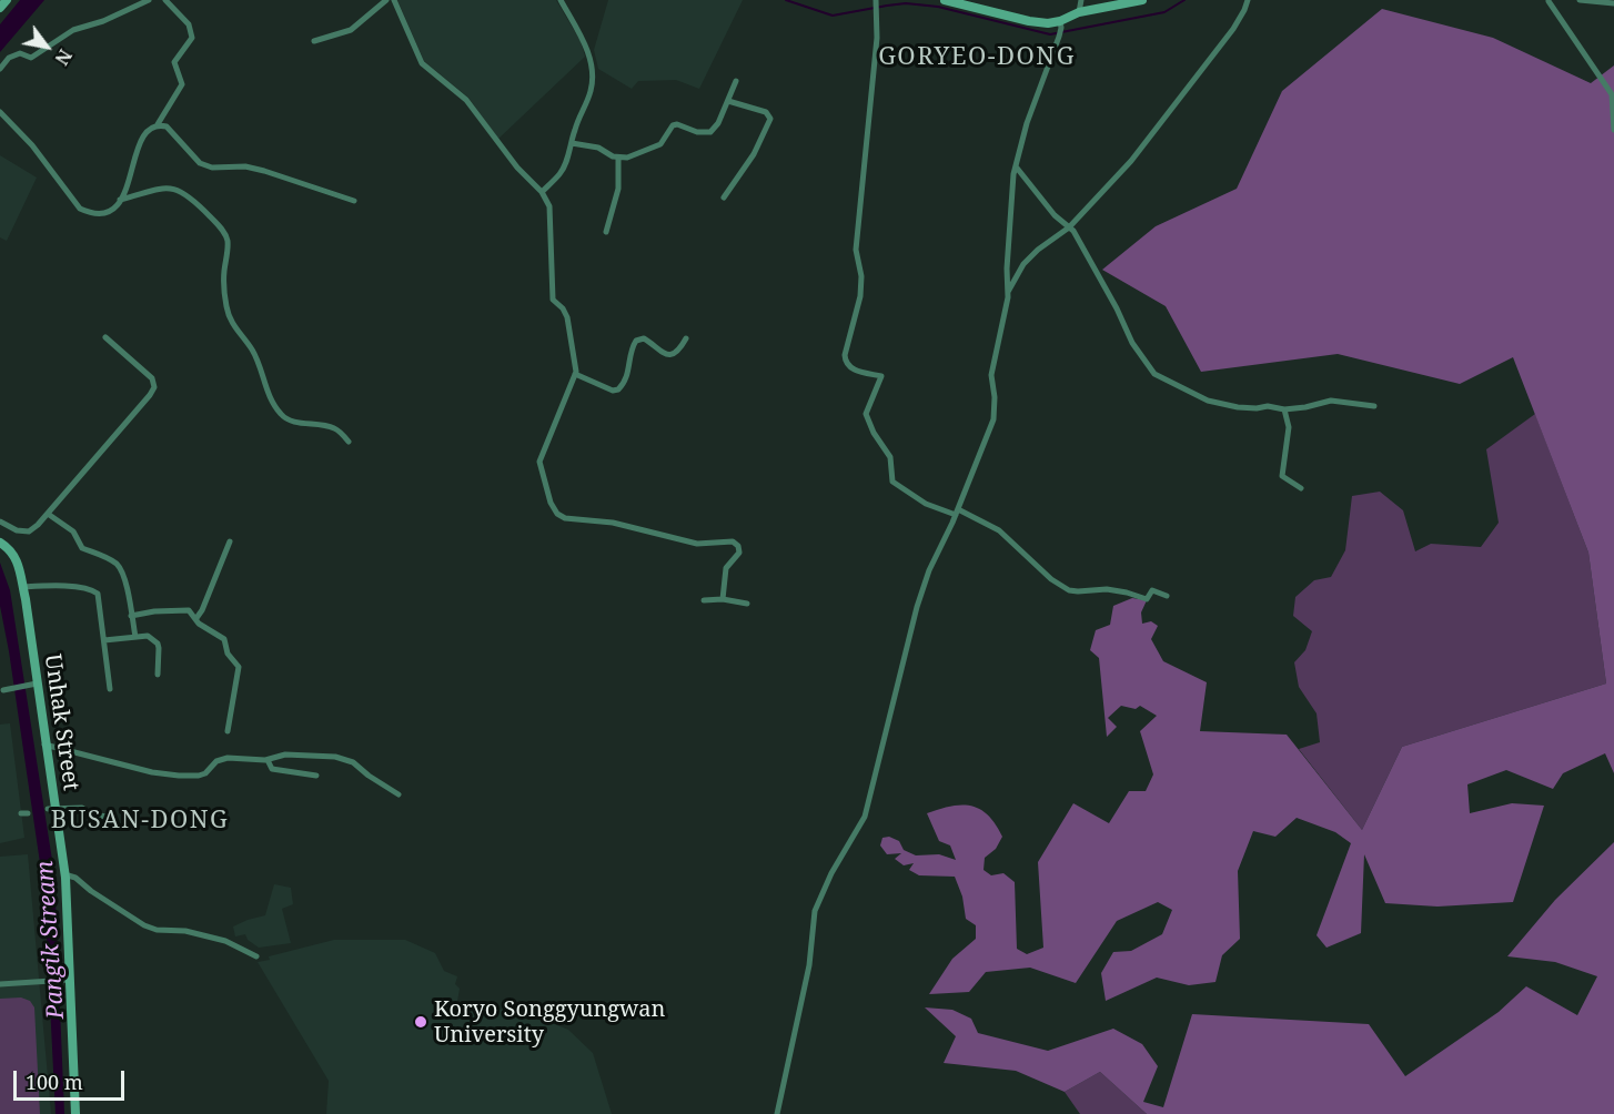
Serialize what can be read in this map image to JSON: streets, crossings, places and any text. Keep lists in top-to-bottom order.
{
  "streets": {
    "main road": ["Unhak Street"]
  },
  "districts": ["GORYEO-DONG", "BUSAN-DONG"],
  "water": ["Pangik Stream"],
  "places": ["Koryo Songgyungwan University"],
  "scale_bar": "100 m",
  "north": "bottom right"
}
